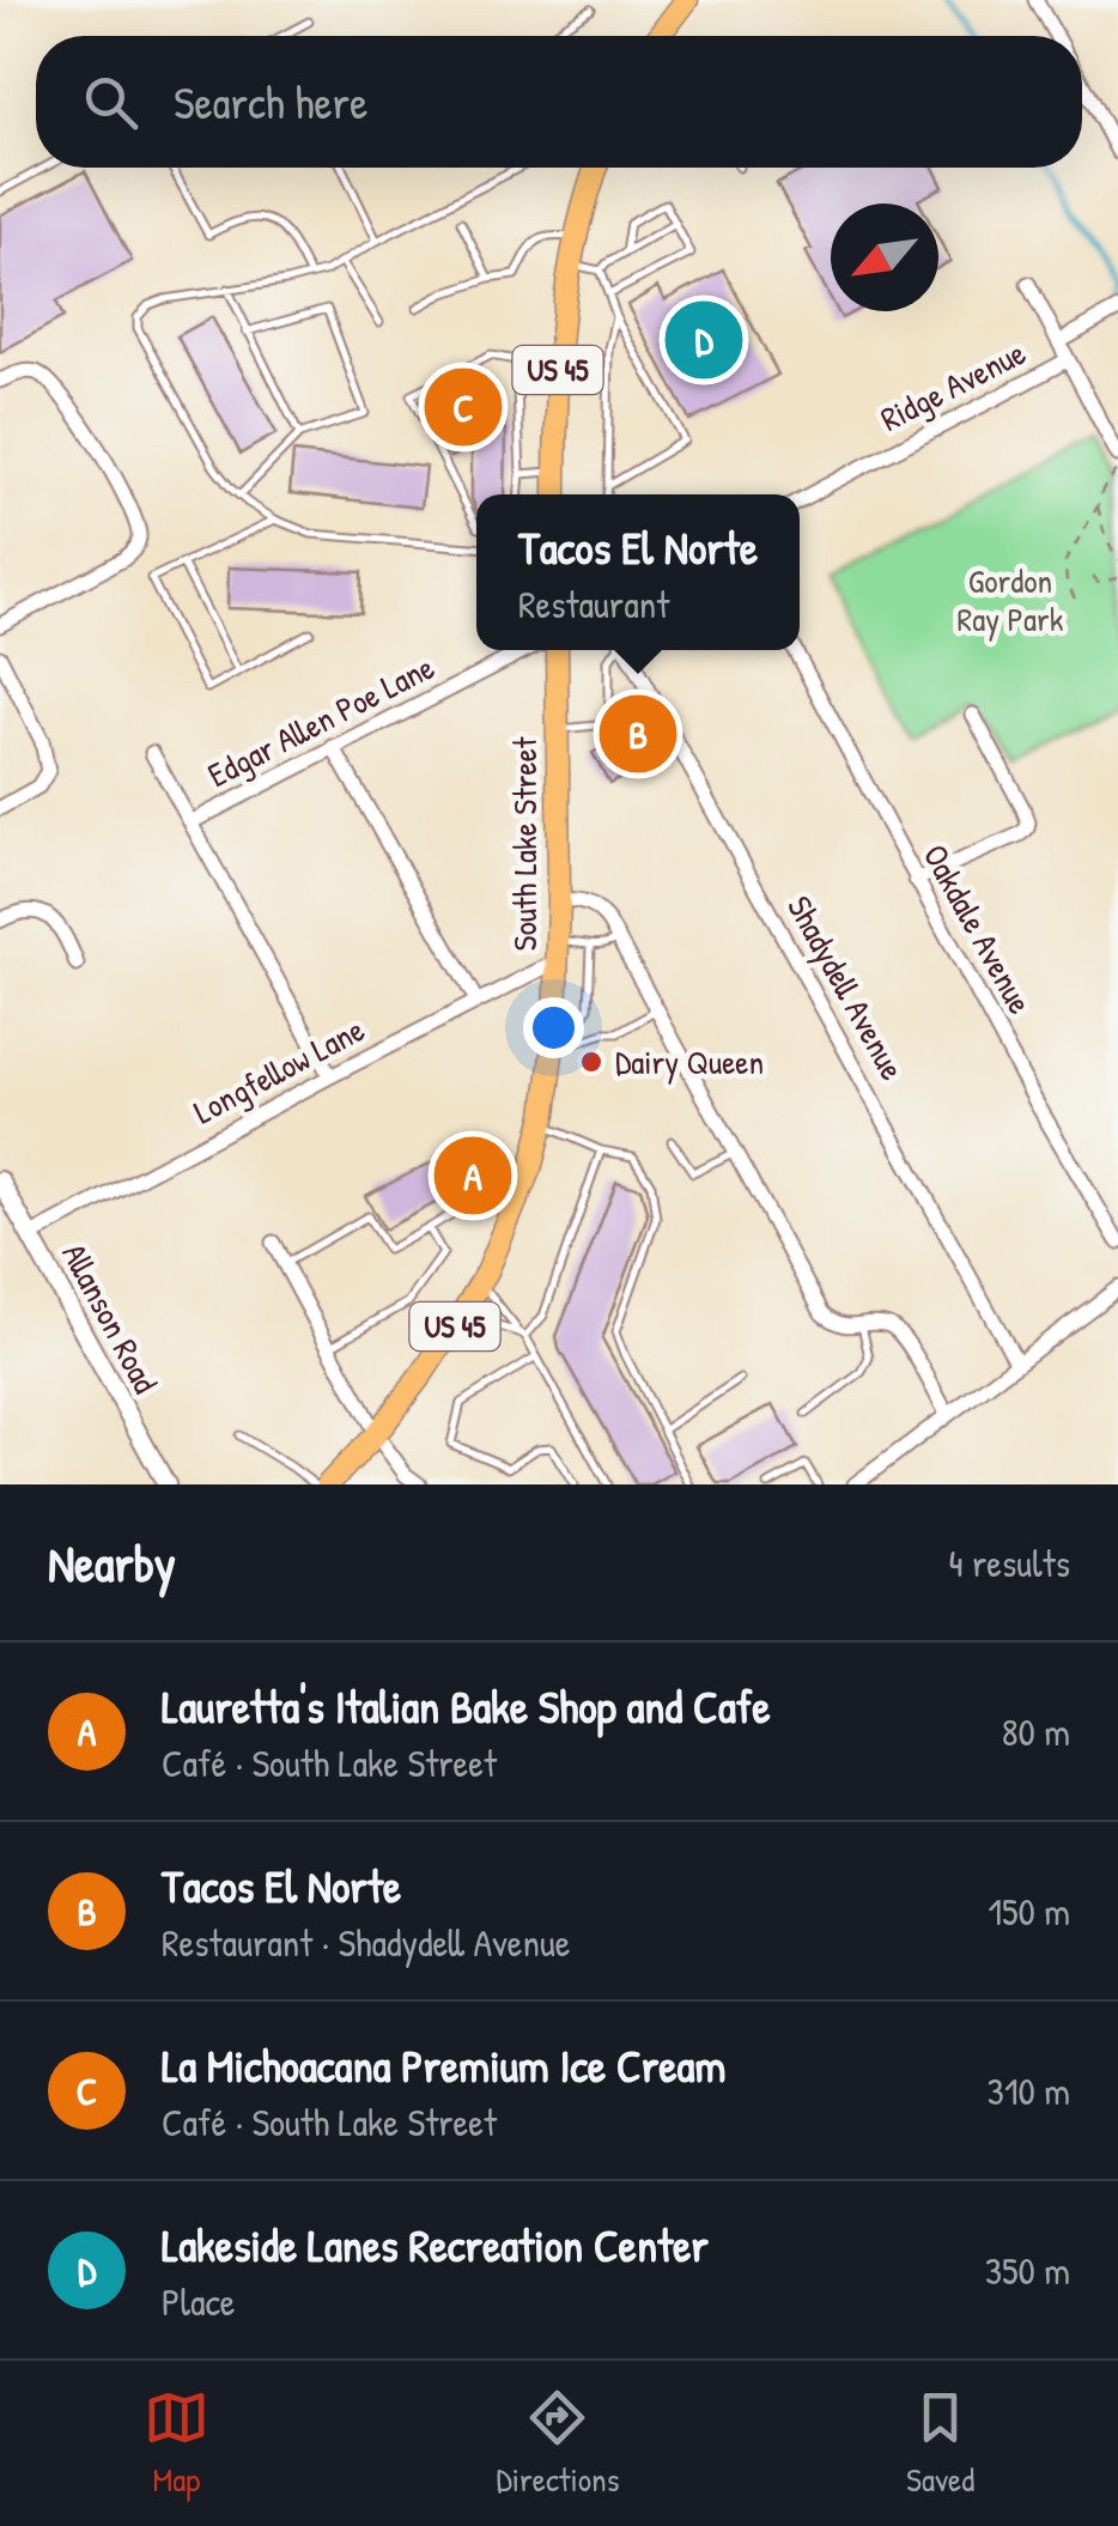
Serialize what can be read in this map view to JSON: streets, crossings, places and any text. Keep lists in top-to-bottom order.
{
  "streets": {
    "main road": ["US 45", "South Lake Street"],
    "street": [
      "Ridge Avenue",
      "Edgar Allen Poe Lane",
      "Oakdale Avenue",
      "Shadydell Avenue",
      "Longfellow Lane",
      "Allanson Road"
    ]
  },
  "crossings": [
    ["South Lake Street", "Longfellow Lane"],
    ["Longfellow Lane", "Allanson Road"]
  ],
  "parks": ["Gordon Ray Park"],
  "places": ["Dairy Queen"],
  "north": "bottom left",
  "page": {
    "search": "Search here",
    "pins": [
      "D",
      "C",
      "B",
      "A"
    ],
    "popup": ["Tacos El Norte", "Restaurant"],
    "heading": ["Nearby", "4 results"],
    "list": [
      {
        "mark": "A",
        "name": "Lauretta's Italian Bake Shop and Cafe",
        "note": "Café · South Lake Street",
        "value": "80 m"
      },
      {
        "mark": "B",
        "name": "Tacos El Norte",
        "note": "Restaurant · Shadydell Avenue",
        "value": "150 m"
      },
      {
        "mark": "C",
        "name": "La Michoacana Premium Ice Cream",
        "note": "Café · South Lake Street",
        "value": "310 m"
      },
      {
        "mark": "D",
        "name": "Lakeside Lanes Recreation Center",
        "note": "Place",
        "value": "350 m"
      }
    ],
    "nav": ["Map", "Directions", "Saved"]
  }
}
